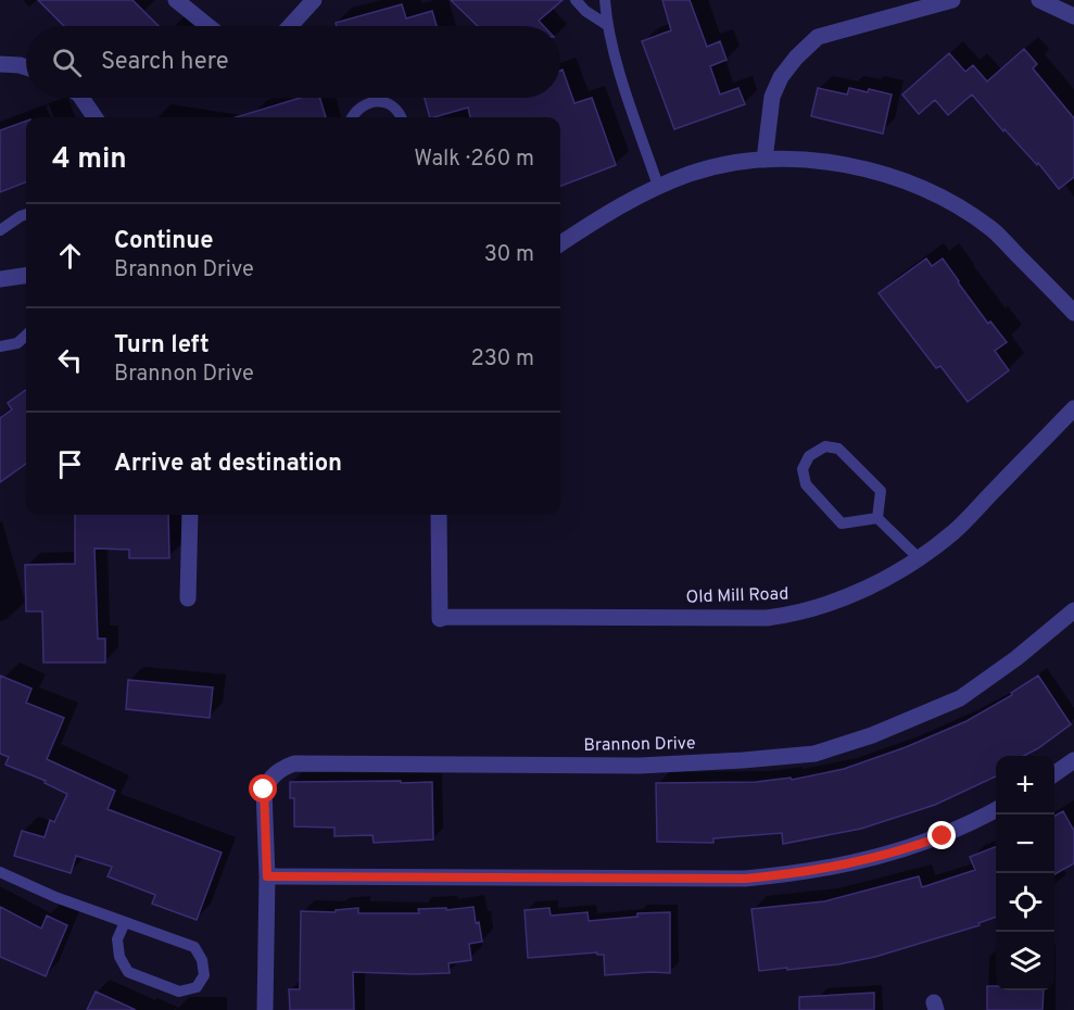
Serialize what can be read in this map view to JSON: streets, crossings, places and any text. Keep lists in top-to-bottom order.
{
  "streets": {
    "street": ["Old Mill Road", "Brannon Drive"]
  },
  "page": {
    "search": "Search here",
    "heading": ["4 min", "Walk · 260 m"],
    "list": [
      ["Continue", "Brannon Drive", "30 m"],
      ["Turn left", "Brannon Drive", "230 m"],
      "Arrive at destination"
    ],
    "map_buttons": ["+", "−"]
  }
}
